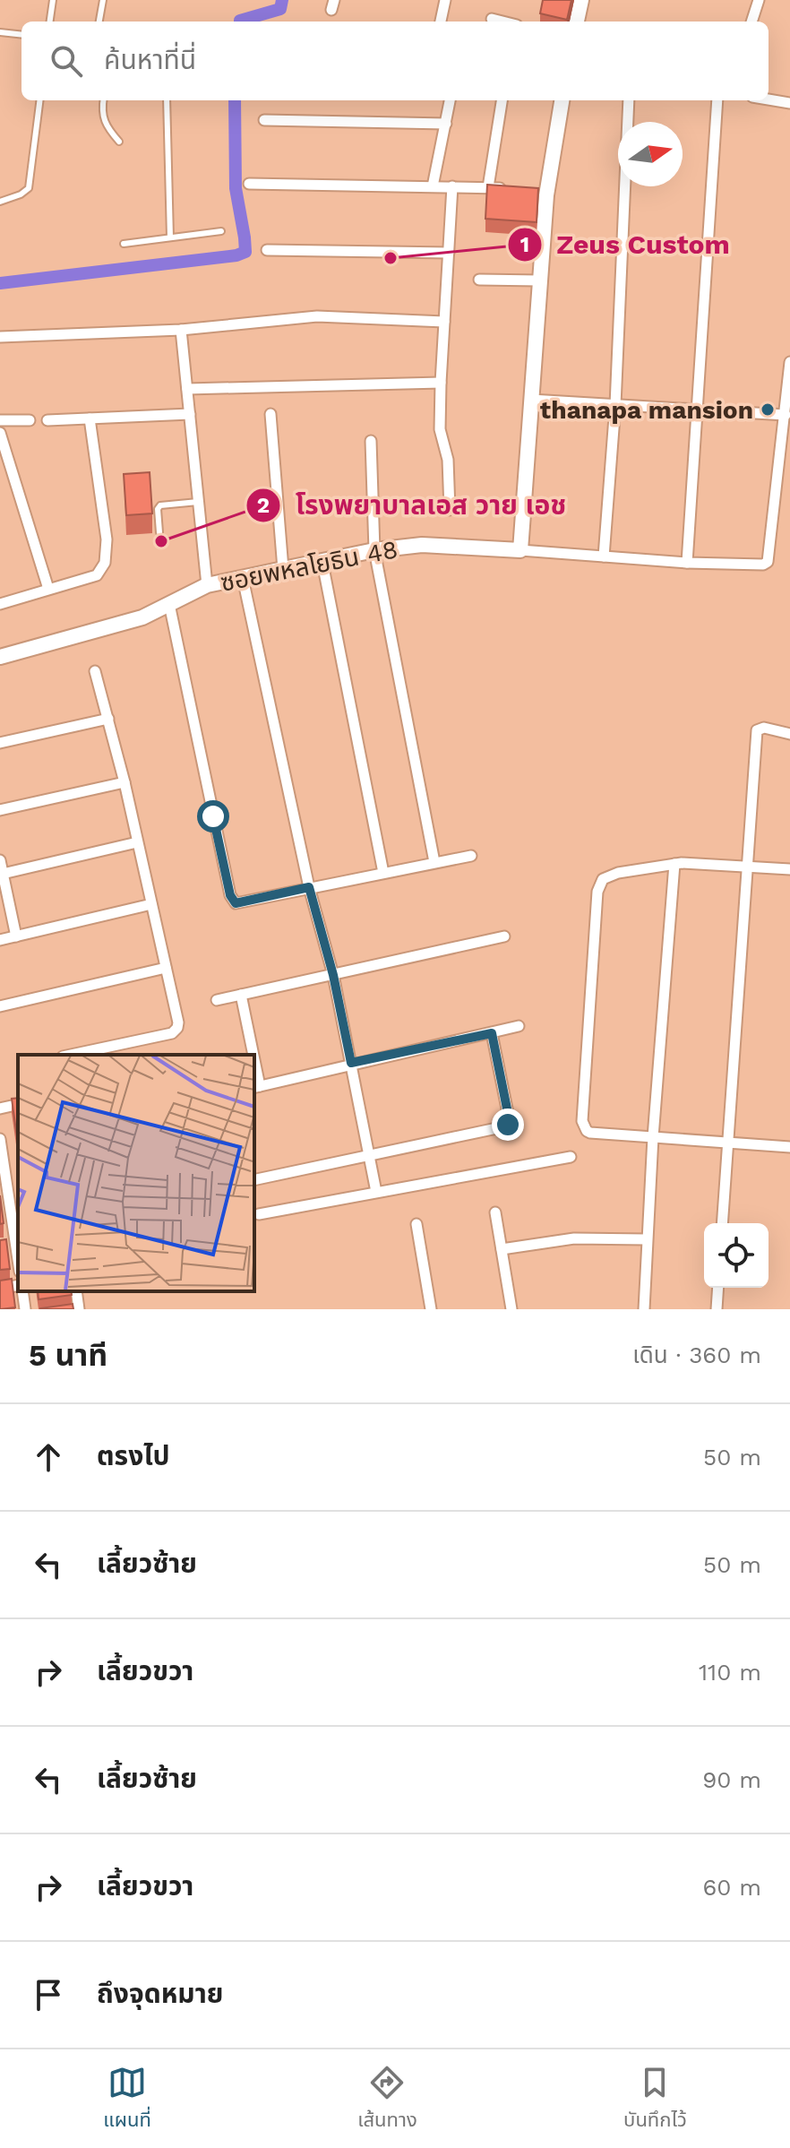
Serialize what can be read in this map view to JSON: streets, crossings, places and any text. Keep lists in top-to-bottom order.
{
  "streets": {
    "street": ["ซอยพหลโยธิน 48"]
  },
  "places": ["Zeus Custom", "thanapa mansion", "โรงพยาบาลเอส วาย เอช"],
  "north": "right",
  "page": {
    "search": "ค้นหาที่นี่",
    "heading": ["5 นาที", "เดิน · 360 m"],
    "list": [
      ["ตรงไป", "50 m"],
      ["เลี้ยวซ้าย", "50 m"],
      ["เลี้ยวขวา", "110 m"],
      ["เลี้ยวซ้าย", "90 m"],
      ["เลี้ยวขวา", "60 m"],
      "ถึงจุดหมาย"
    ],
    "nav": ["แผนที่", "เส้นทาง", "บันทึกไว้"]
  }
}
